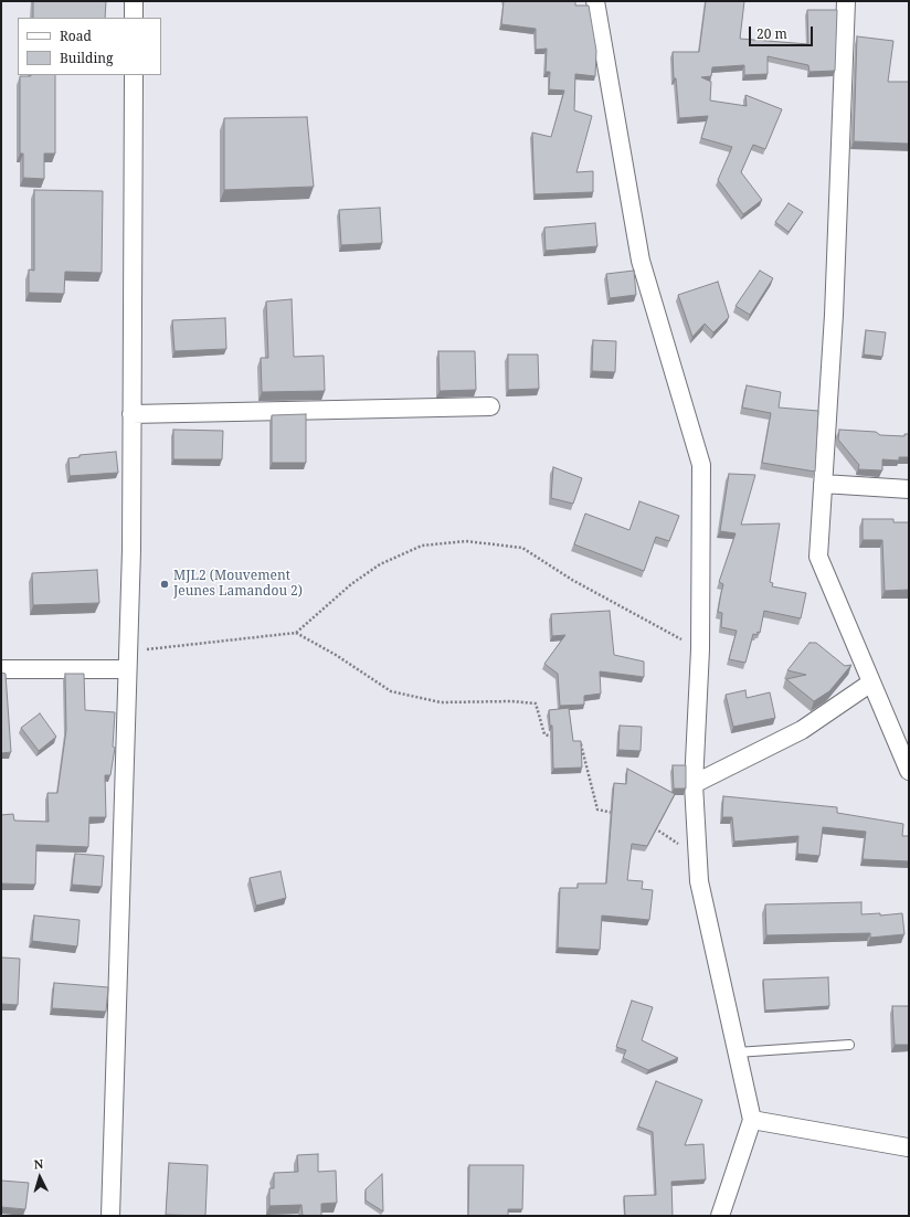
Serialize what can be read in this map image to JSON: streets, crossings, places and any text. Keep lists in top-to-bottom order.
{
  "places": ["MJL2 (Mouvement Jeunes Lamandou 2)"],
  "legend": ["Road", "Building"],
  "scale_bar": "20 m",
  "north": "top"
}
